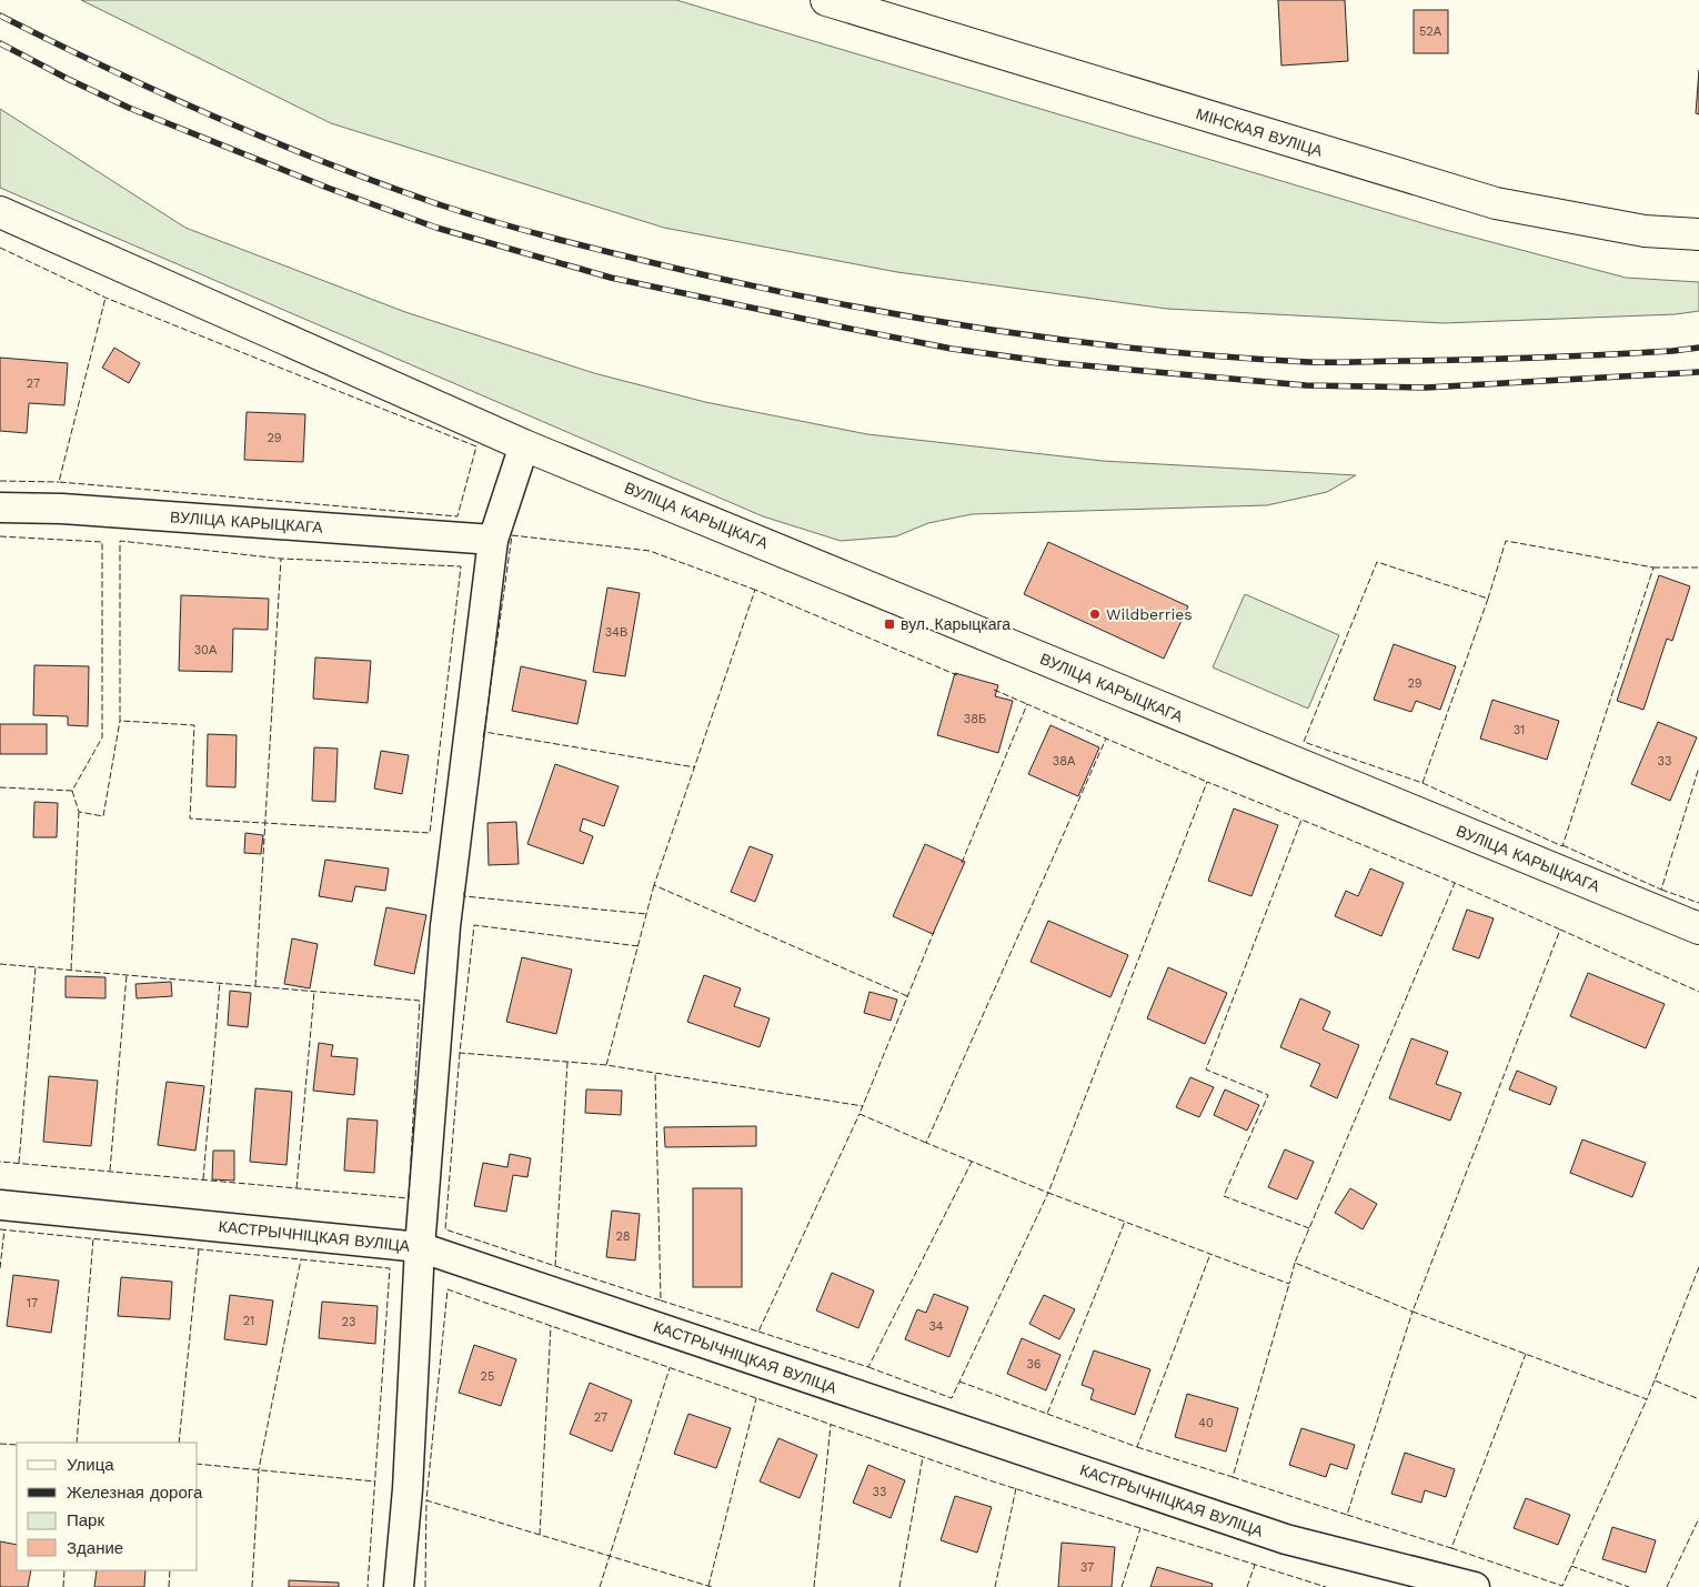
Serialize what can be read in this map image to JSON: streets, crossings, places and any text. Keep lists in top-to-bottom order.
{
  "streets": {
    "street": ["МІНСКАЯ ВУЛІЦА", "ВУЛІЦА КАРЫЦКАГА", "КАСТРЫЧНІЦКАЯ ВУЛІЦА"]
  },
  "places": {
    "other": ["Wildberries"],
    "transit": ["вул. Карыцкага"]
  },
  "house_numbers": [
    "52А",
    "27",
    "29",
    "34В",
    "30А",
    "29",
    "38Б",
    "31",
    "38А",
    "33",
    "28",
    "17",
    "21",
    "23",
    "34",
    "36",
    "25",
    "27",
    "40",
    "33",
    "37"
  ],
  "legend": [
    "Улица",
    "Железная дорога",
    "Парк",
    "Здание"
  ]
}
